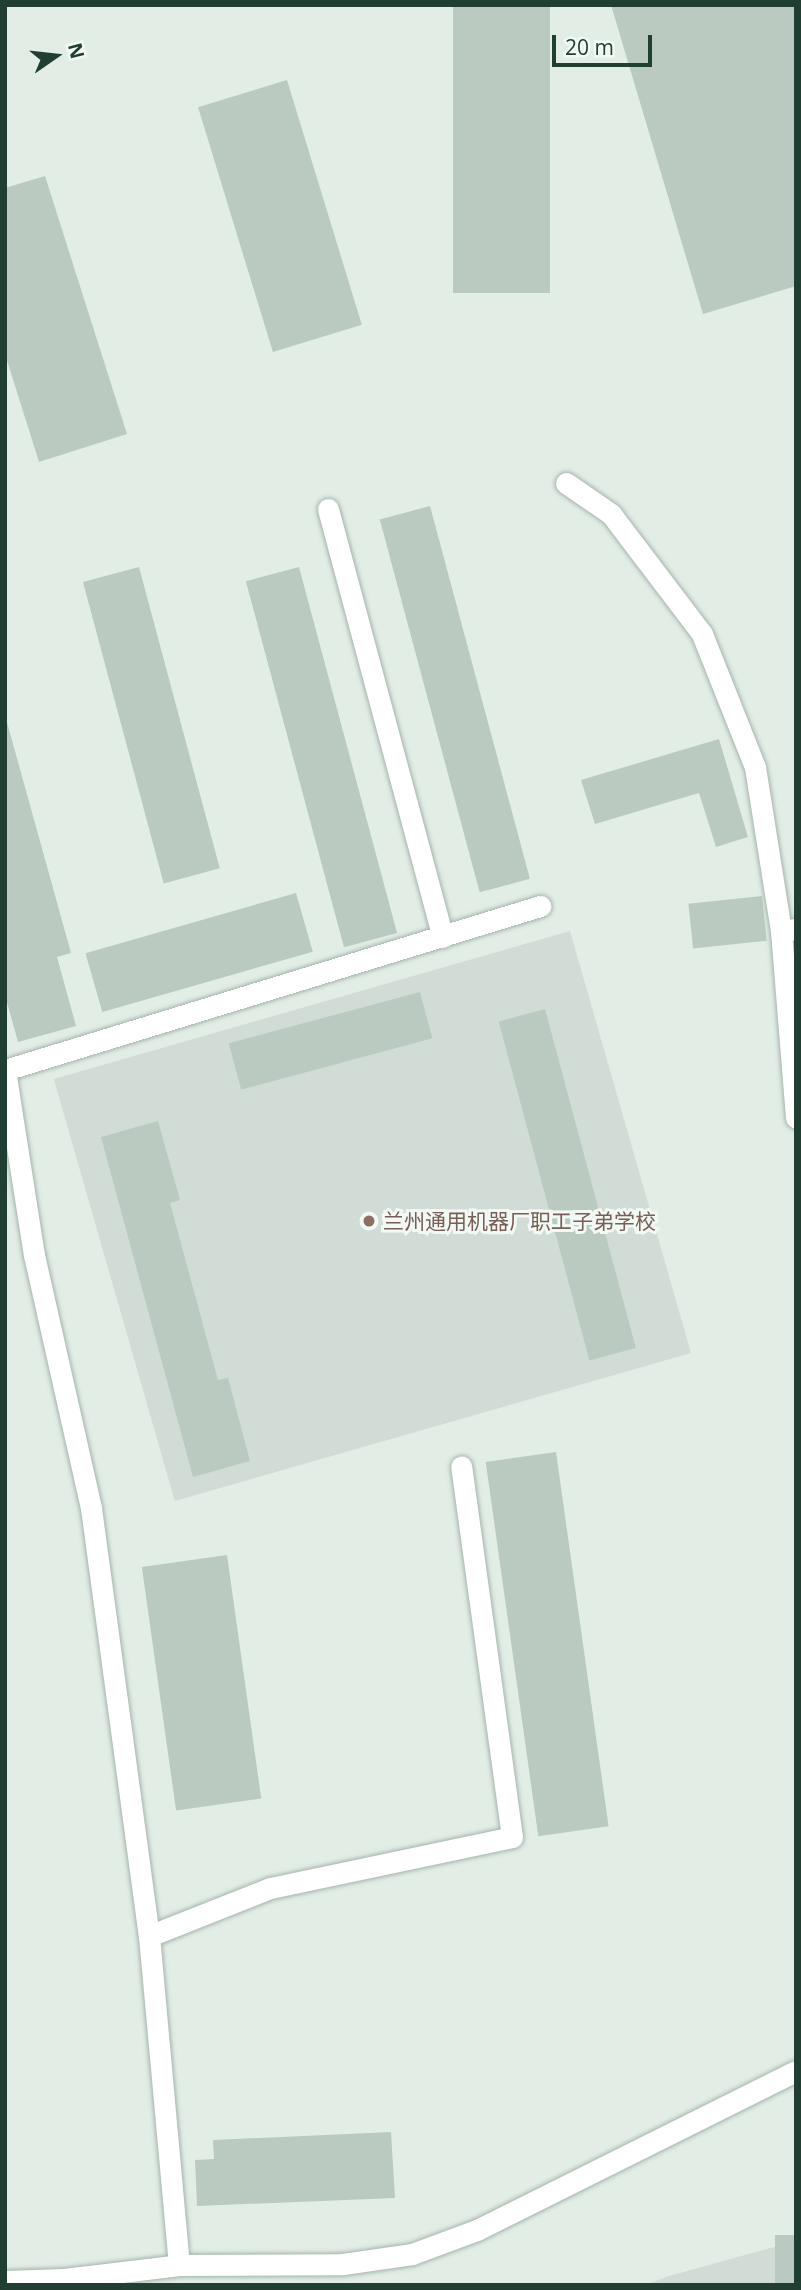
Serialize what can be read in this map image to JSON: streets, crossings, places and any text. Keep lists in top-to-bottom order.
{
  "places": ["兰州通用机器厂职工子弟学校"],
  "scale_bar": "20 m",
  "north": "right"
}
